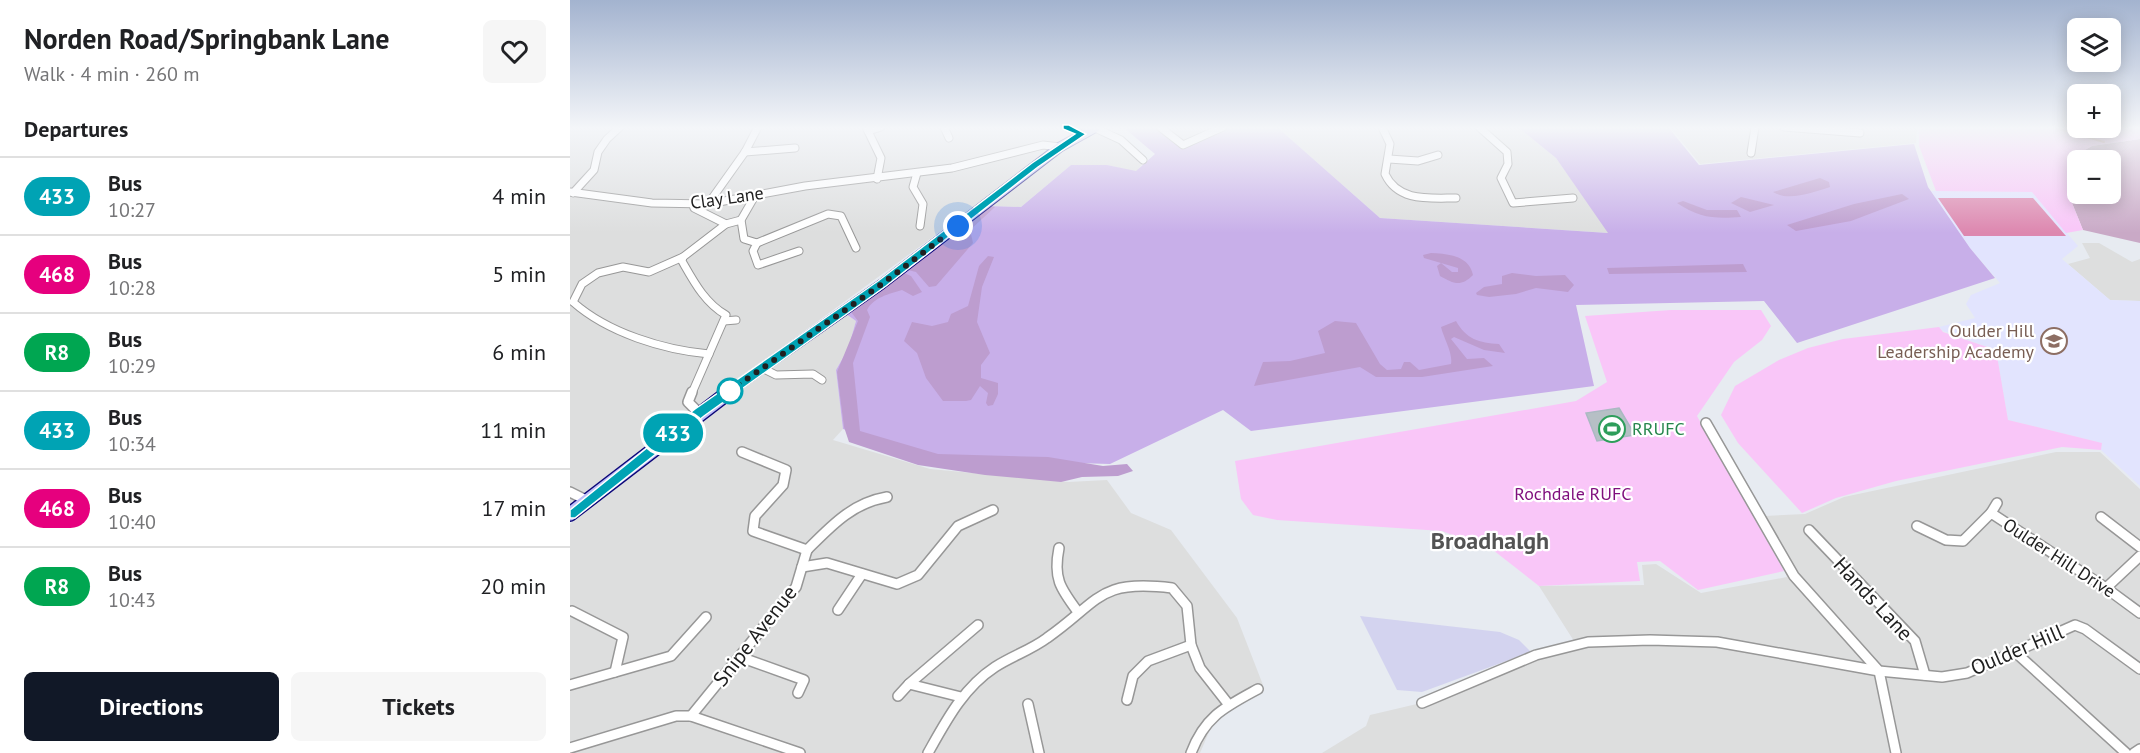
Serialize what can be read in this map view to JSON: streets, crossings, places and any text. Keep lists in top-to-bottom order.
{
  "streets": {
    "street": [
      "Clay Lane",
      "Oulder Hill Drive",
      "Hands Lane",
      "Snipe Avenue",
      "Oulder Hill"
    ]
  },
  "crossings": [
    ["Hands Lane", "Oulder Hill"]
  ],
  "districts": ["Broadhalgh"],
  "parks": ["Rochdale RUFC"],
  "places": {
    "school or university": ["Oulder Hill Leadership Academy"],
    "sports": ["RRUFC"]
  },
  "lines": ["bus line 433"],
  "page": {
    "heading": [
      ["Norden Road/Springbank Lane", "Walk · 4 min · 260 m"],
      "Departures"
    ],
    "on_map": "433",
    "map_buttons": ["+", "−"],
    "list": [
      {
        "mark": "433",
        "name": "Bus",
        "note": "10:27",
        "value": "4 min"
      },
      {
        "mark": "468",
        "name": "Bus",
        "note": "10:28",
        "value": "5 min"
      },
      {
        "mark": "R8",
        "name": "Bus",
        "note": "10:29",
        "value": "6 min"
      },
      {
        "mark": "433",
        "name": "Bus",
        "note": "10:34",
        "value": "11 min"
      },
      {
        "mark": "468",
        "name": "Bus",
        "note": "10:40",
        "value": "17 min"
      },
      {
        "mark": "R8",
        "name": "Bus",
        "note": "10:43",
        "value": "20 min"
      }
    ],
    "buttons": ["Directions", "Tickets"]
  }
}
